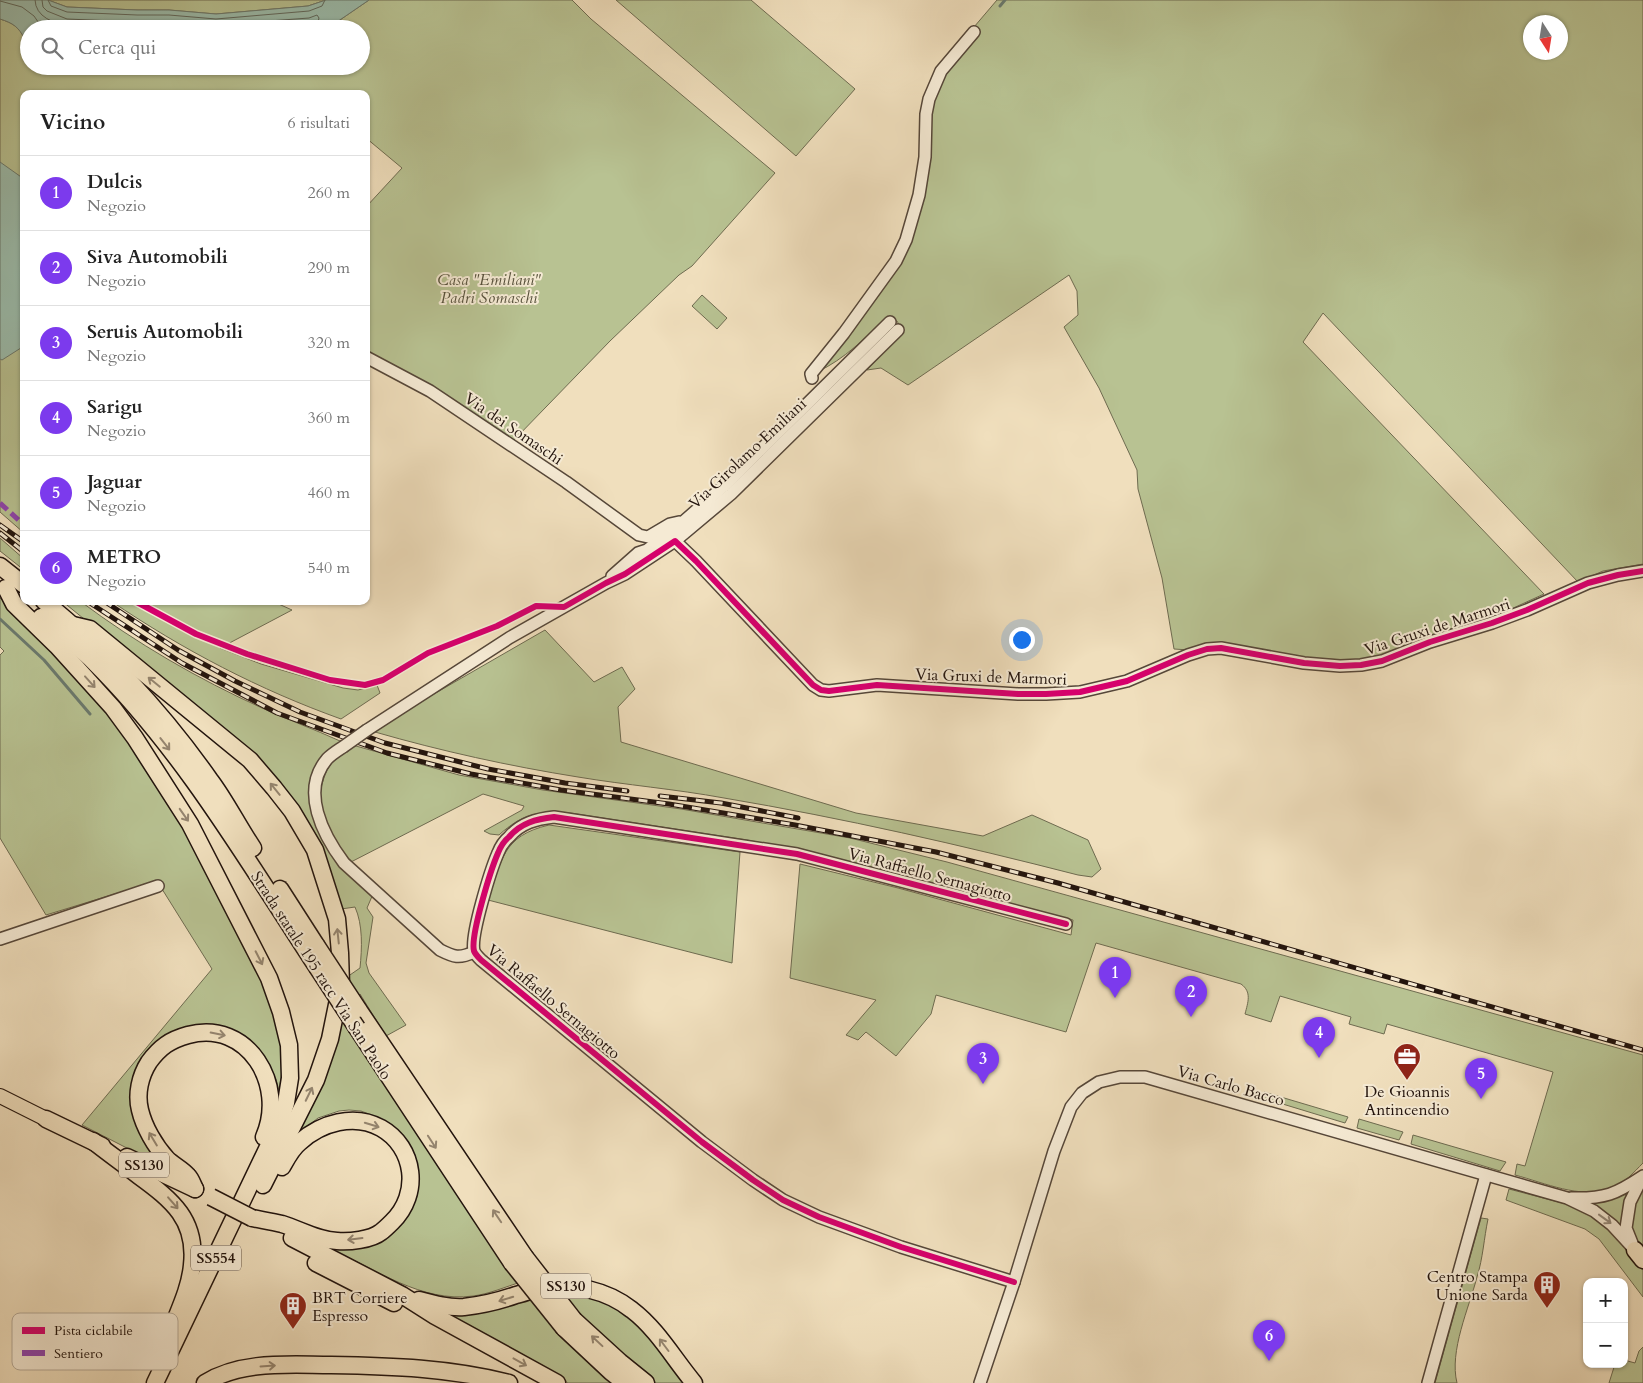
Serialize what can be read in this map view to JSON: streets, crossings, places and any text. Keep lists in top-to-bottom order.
{
  "streets": {
    "highway": ["Strada statale 195 racc Via San Paolo", "SS130", "SS554"],
    "street": [
      "Via dei Somaschi",
      "Via Girolamo Emiliani",
      "Via Gruxi de Marmori",
      "Via Raffaello Sernagiotto",
      "Via Carlo Bacco"
    ]
  },
  "crossings": [
    ["Via Girolamo Emiliani", "Via Gruxi de Marmori"],
    ["Via Girolamo Emiliani", "Via Raffaello Sernagiotto"],
    ["Via Raffaello Sernagiotto", "Via Carlo Bacco"]
  ],
  "parks": ["Casa \"Emiliani\" Padri Somaschi"],
  "places": {
    "office": ["De Gioannis Antincendio"],
    "building": ["Centro Stampa Unione Sarda", "BRT Corriere Espresso"]
  },
  "legend": ["Pista ciclabile", "Sentiero"],
  "north": "bottom",
  "page": {
    "search": "Cerca qui",
    "heading": ["Vicino", "6 risultati"],
    "list": [
      {
        "mark": "1",
        "name": "Dulcis",
        "note": "Negozio",
        "value": "260 m"
      },
      {
        "mark": "2",
        "name": "Siva Automobili",
        "note": "Negozio",
        "value": "290 m"
      },
      {
        "mark": "3",
        "name": "Seruis Automobili",
        "note": "Negozio",
        "value": "320 m"
      },
      {
        "mark": "4",
        "name": "Sarigu",
        "note": "Negozio",
        "value": "360 m"
      },
      {
        "mark": "5",
        "name": "Jaguar",
        "note": "Negozio",
        "value": "460 m"
      },
      {
        "mark": "6",
        "name": "METRO",
        "note": "Negozio",
        "value": "540 m"
      }
    ],
    "pins": [
      "1",
      "2",
      "4",
      "3",
      "5",
      "6"
    ],
    "map_buttons": ["+", "−"]
  }
}
